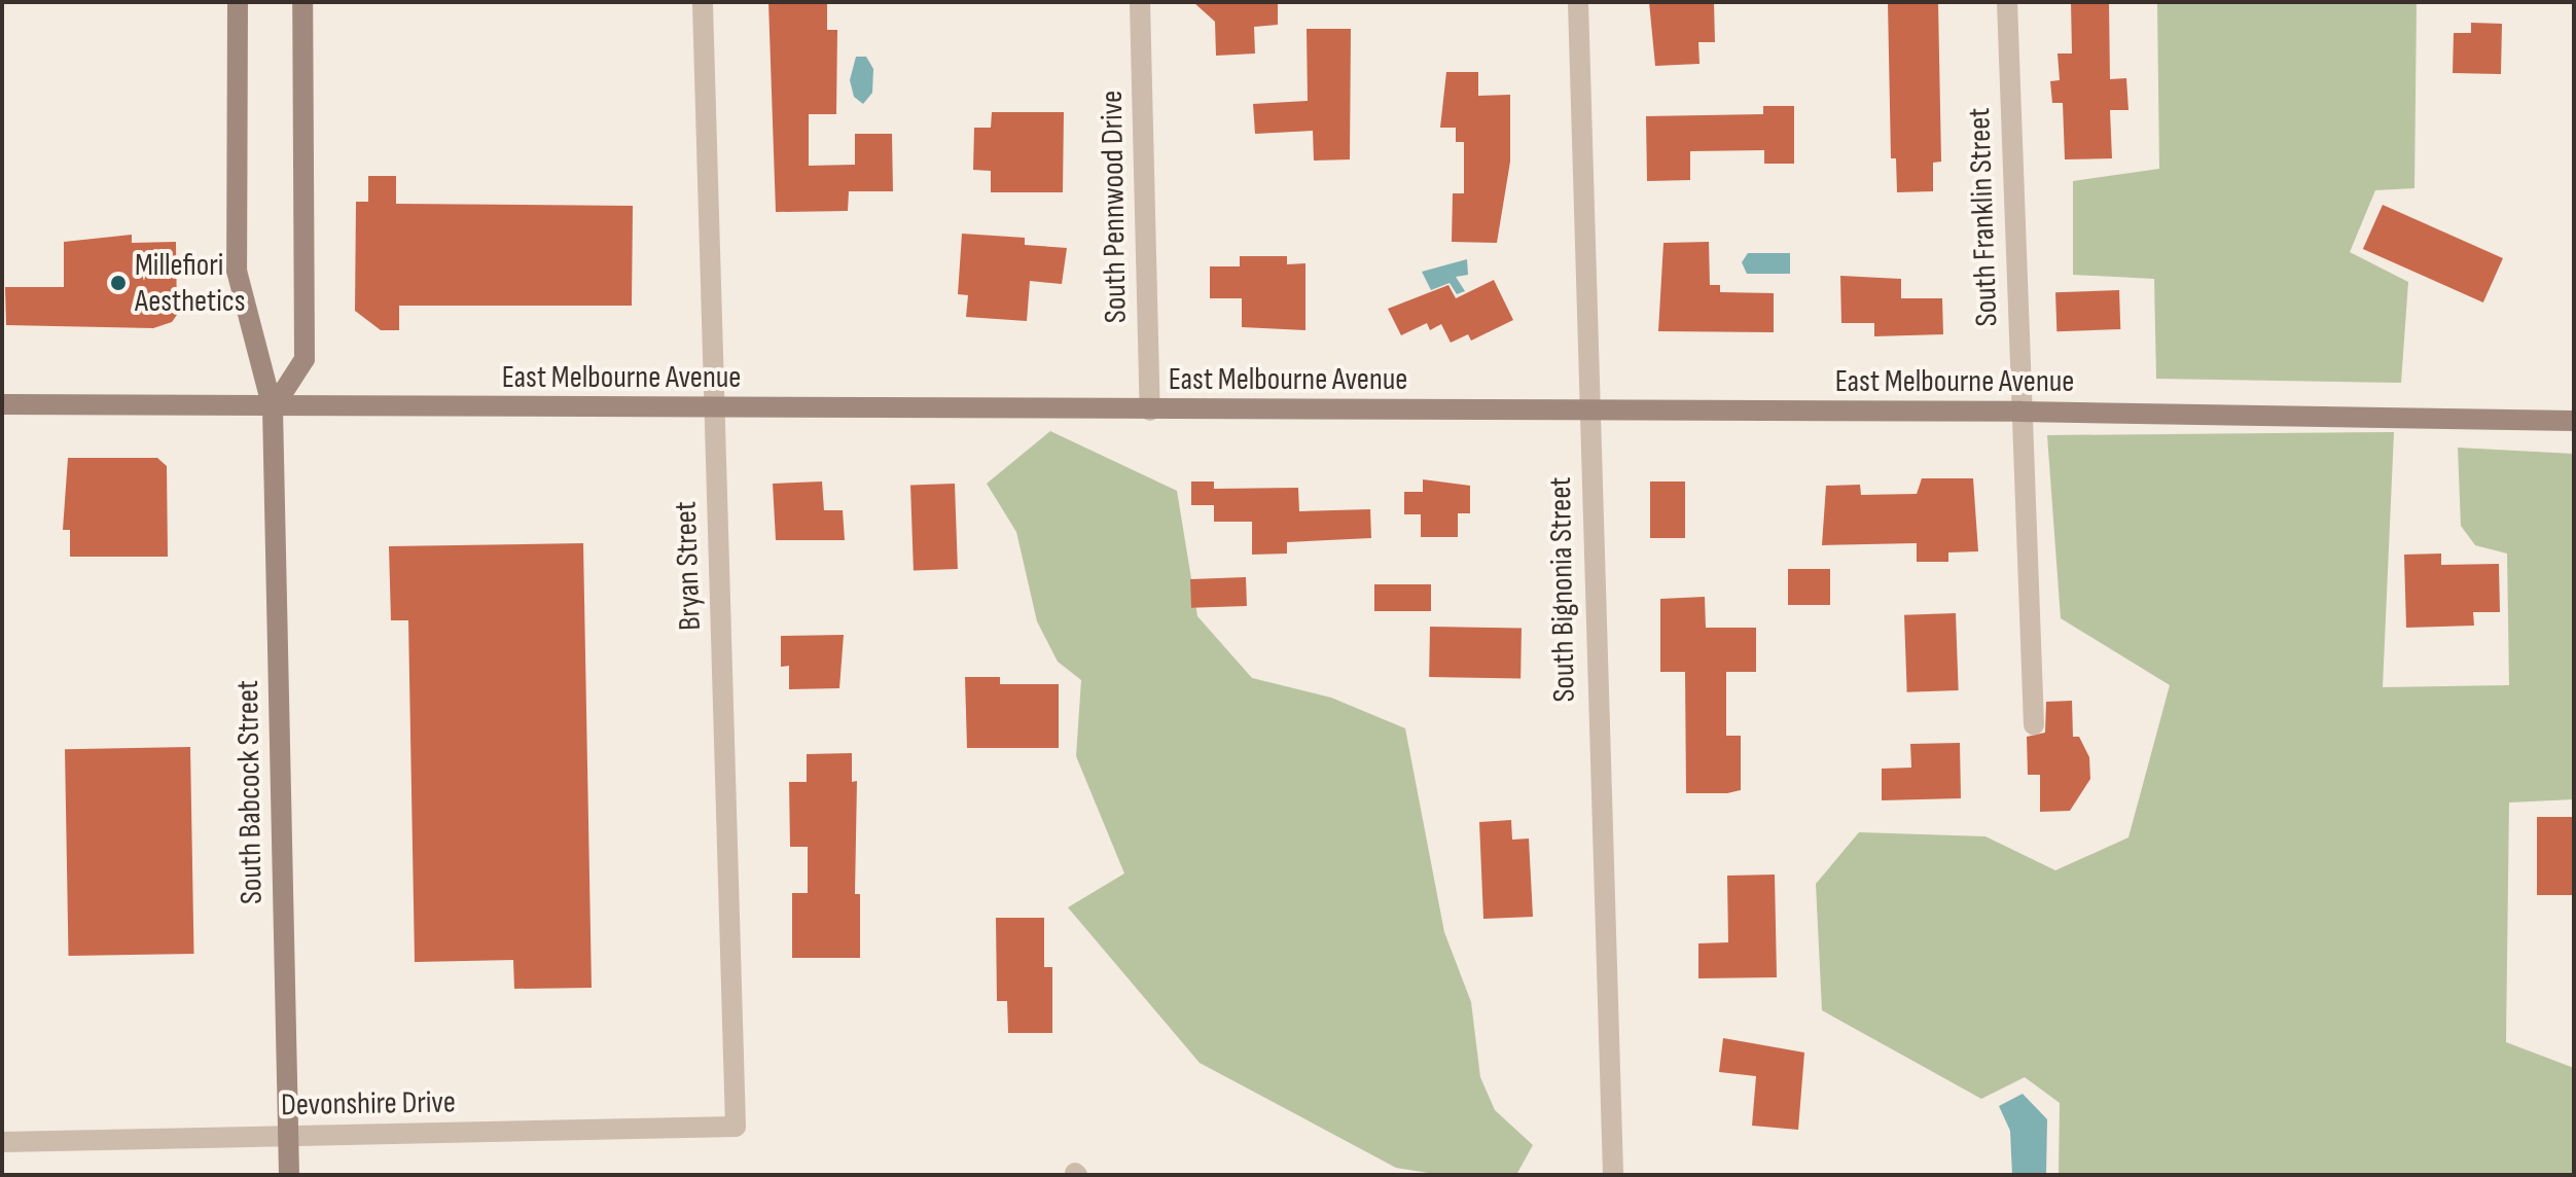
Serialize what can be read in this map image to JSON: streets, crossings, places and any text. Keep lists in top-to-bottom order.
{
  "streets": {
    "street": [
      "South Pennwood Drive",
      "South Franklin Street",
      "East Melbourne Avenue",
      "Bryan Street",
      "South Bignonia Street",
      "South Babcock Street",
      "Devonshire Drive"
    ]
  },
  "crossings": [
    ["South Pennwood Drive", "East Melbourne Avenue"],
    ["South Franklin Street", "East Melbourne Avenue"],
    ["East Melbourne Avenue", "Bryan Street"],
    ["East Melbourne Avenue", "South Bignonia Street"],
    ["East Melbourne Avenue", "South Babcock Street"],
    ["Bryan Street", "Devonshire Drive"],
    ["South Babcock Street", "Devonshire Drive"]
  ],
  "places": ["Millefiori Aesthetics"]
}
